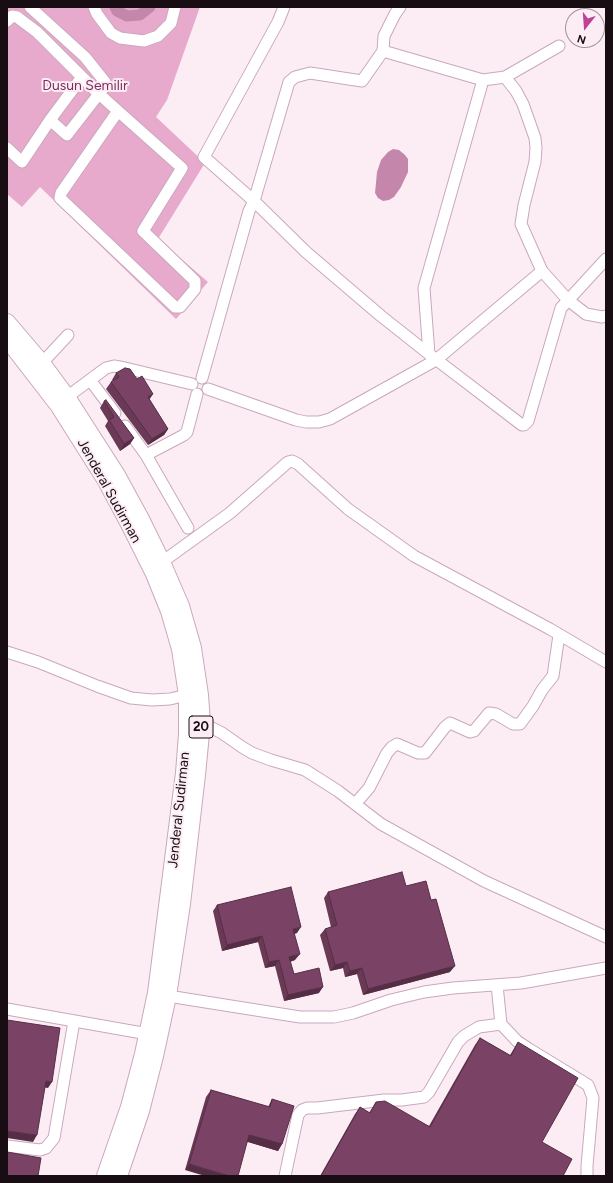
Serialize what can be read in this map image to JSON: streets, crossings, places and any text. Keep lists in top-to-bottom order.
{
  "streets": {
    "highway": ["Jenderal Sudirman", "20"]
  },
  "crossings": [
    ["Jenderal Sudirman", "20"]
  ],
  "parks": ["Dusun Semilir"],
  "north": "bottom"
}
